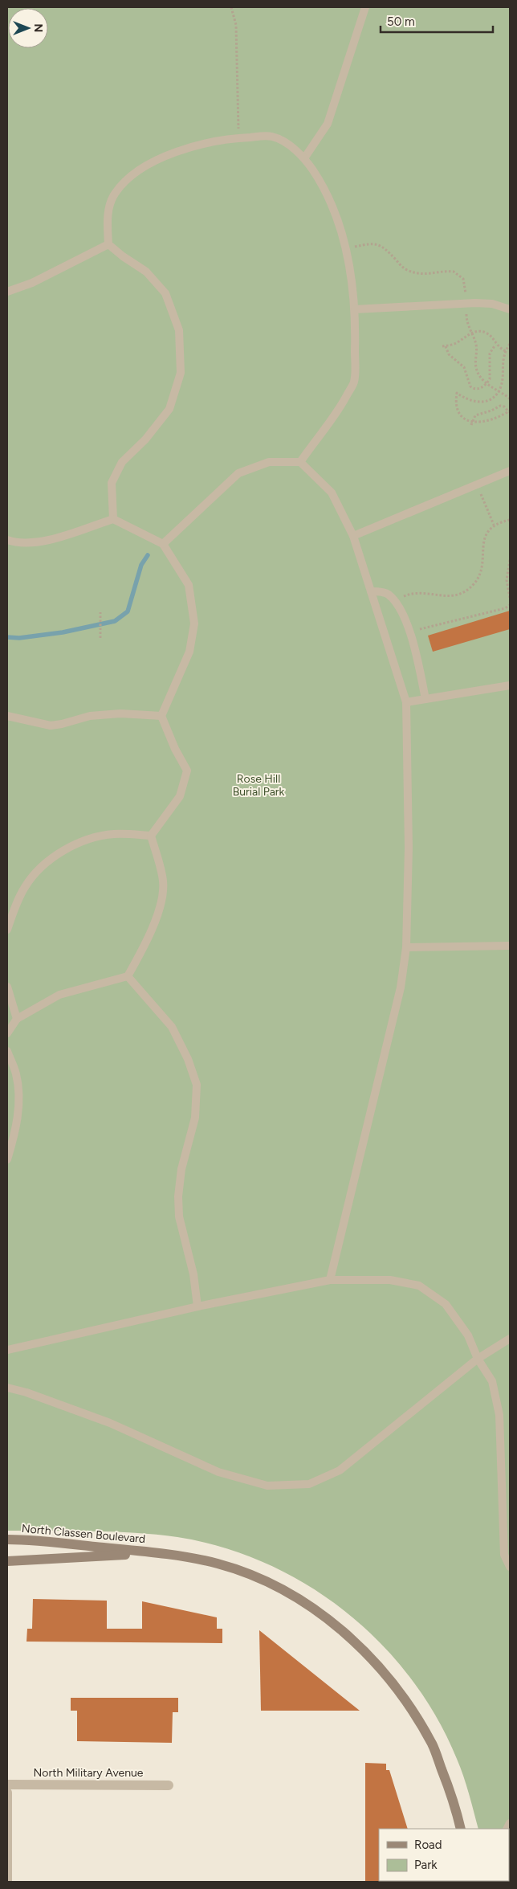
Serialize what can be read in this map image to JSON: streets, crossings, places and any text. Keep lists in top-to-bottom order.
{
  "streets": {
    "main road": ["North Classen Boulevard"],
    "street": ["North Military Avenue"]
  },
  "parks": ["Rose Hill Burial Park"],
  "legend": ["Road", "Park"],
  "scale_bar": "50 m",
  "north": "right"
}
